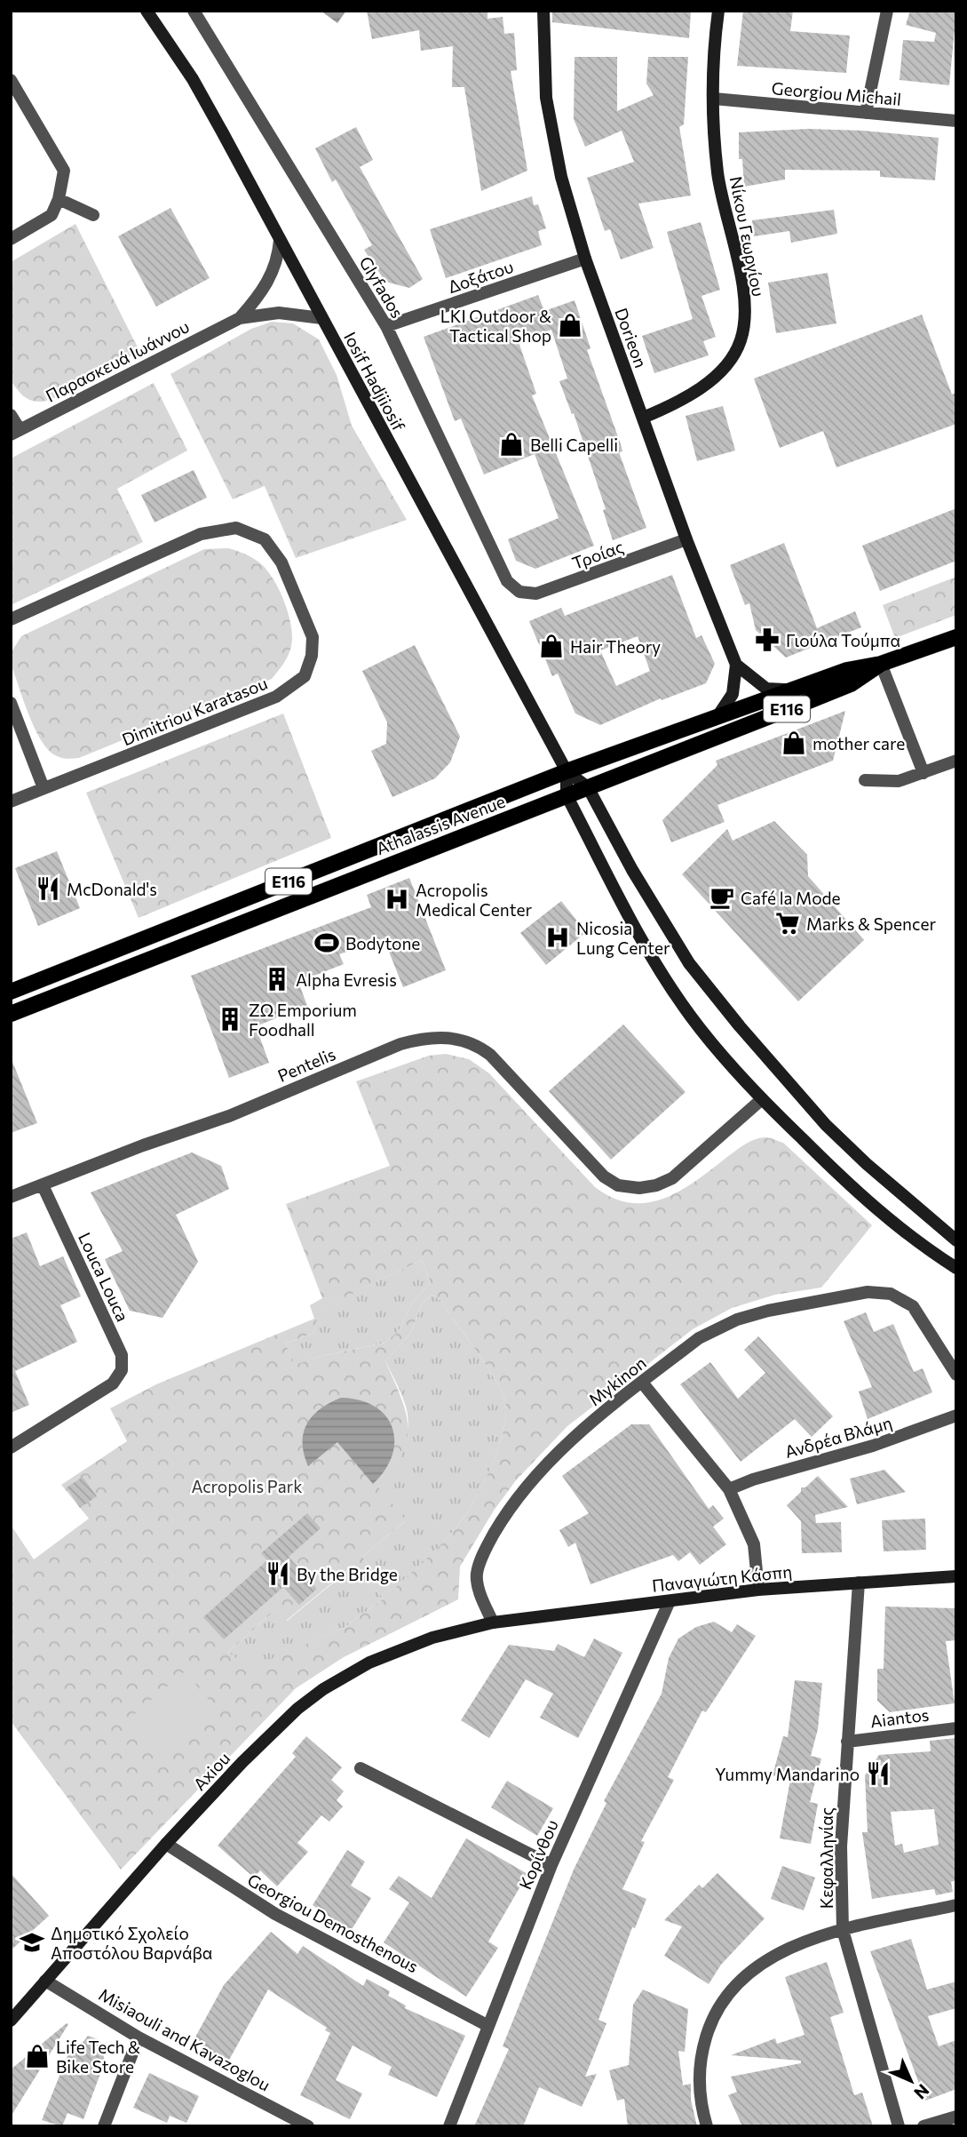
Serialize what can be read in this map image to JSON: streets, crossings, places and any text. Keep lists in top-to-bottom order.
{
  "streets": {
    "main road": ["E116", "Athalassis Avenue"],
    "street": [
      "Georgiou Michail",
      "Νίκου Γεωργίου",
      "Δοξάτου",
      "Glyfados",
      "Dorieon",
      "Παρασκευά Ιωάννου",
      "Iosif Hadjiiosif",
      "Τροίας",
      "Dimitriou Karatasou",
      "Pentelis",
      "Louca Louca",
      "Mykinon",
      "Ανδρέα Βλάμη",
      "Παναγιώτη Κάσπη",
      "Aiantos",
      "Axiou",
      "Κορίνθου",
      "Κεφαλληνίας",
      "Georgiou Demosthenous",
      "Misiaouli and Kavazoglou"
    ]
  },
  "crossings": [
    ["Georgiou Michail", "Νίκου Γεωργίου"],
    ["Νίκου Γεωργίου", "Dorieon"],
    ["Δοξάτου", "Glyfados"],
    ["Δοξάτου", "Dorieon"],
    ["Glyfados", "Τροίας"],
    ["Dorieon", "Τροίας"],
    ["Dorieon", "Athalassis Avenue"],
    ["Παρασκευά Ιωάννου", "Iosif Hadjiiosif"],
    ["Iosif Hadjiiosif", "Athalassis Avenue"],
    ["Pentelis", "Louca Louca"],
    ["Mykinon", "Παναγιώτη Κάσπη"],
    ["Mykinon", "Axiou"],
    ["Παναγιώτη Κάσπη", "Axiou"],
    ["Παναγιώτη Κάσπη", "Κορίνθου"],
    ["Παναγιώτη Κάσπη", "Κεφαλληνίας"],
    ["Aiantos", "Κεφαλληνίας"],
    ["Axiou", "Georgiou Demosthenous"],
    ["Axiou", "Misiaouli and Kavazoglou"],
    ["Κορίνθου", "Georgiou Demosthenous"]
  ],
  "parks": ["Acropolis Park"],
  "places": {
    "shop": [
      "LKI Outdoor & Tactical Shop",
      "Belli Capelli",
      "Hair Theory",
      "mother care",
      "Life Tech & Bike Store"
    ],
    "pharmacy": ["Γιούλα Τούμπα"],
    "restaurant": ["McDonald's", "By the Bridge", "Yummy Mandarino"],
    "cafe": ["Café la Mode"],
    "hospital": ["Acropolis Medical Center", "Nicosia Lung Center"],
    "supermarket": ["Marks & Spencer"],
    "sports": ["Bodytone"],
    "building": ["Alpha Evresis", "ΖΩ Emporium Foodhall"],
    "school or university": ["Δημοτικό Σχολείο Αποστόλου Βαρνάβα"]
  },
  "north": "bottom right"
}
